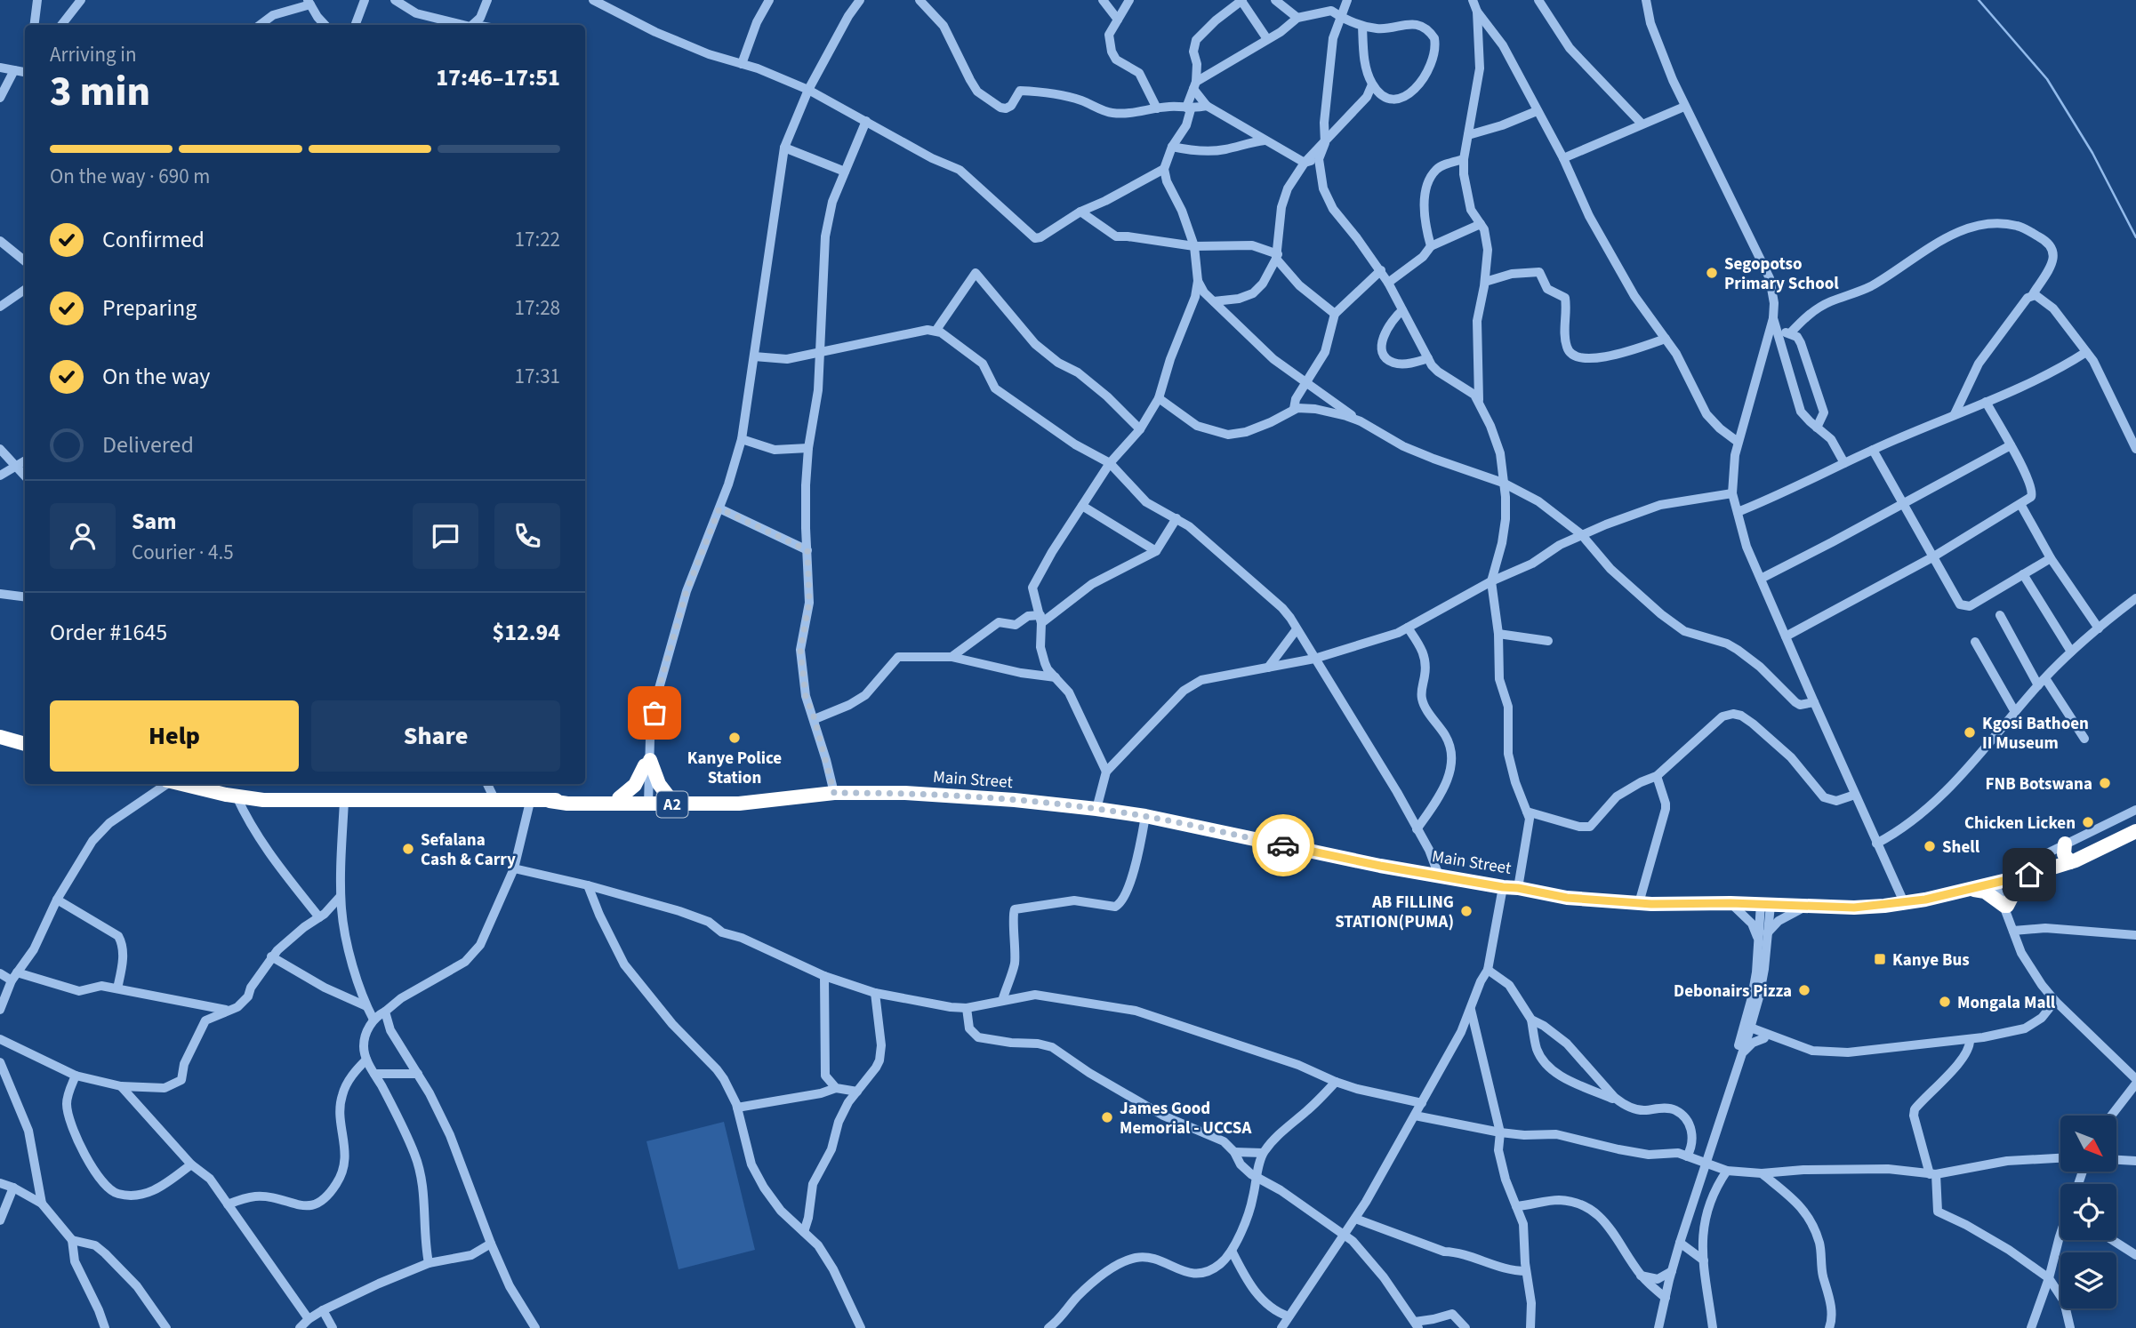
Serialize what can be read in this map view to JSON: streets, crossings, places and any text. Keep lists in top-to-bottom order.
{
  "streets": {
    "highway": ["Main Street", "A2"]
  },
  "places": {
    "other": [
      "Segopotso Primary School",
      "Kgosi Bathoen II Museum",
      "Kanye Police Station",
      "FNB Botswana",
      "Chicken Licken",
      "Shell",
      "Sefalana Cash & Carry",
      "AB FILLING STATION(PUMA)",
      "Debonairs Pizza",
      "Mongala Mall",
      "James Good Memorial - UCCSA"
    ],
    "transit": ["Kanye Bus"]
  },
  "north": "bottom right",
  "page": {
    "heading": ["3 min", "Arriving in", "17:46–17:51"],
    "panel": [
      "Sam",
      "Courier · 4.5",
      "Order #1645",
      "$12.94"
    ],
    "bar": "On the way · 690 m",
    "list": [
      ["Confirmed", "17:22"],
      ["Preparing", "17:28"],
      ["On the way", "17:31"],
      "Delivered"
    ],
    "buttons": ["Help", "Share"]
  }
}
